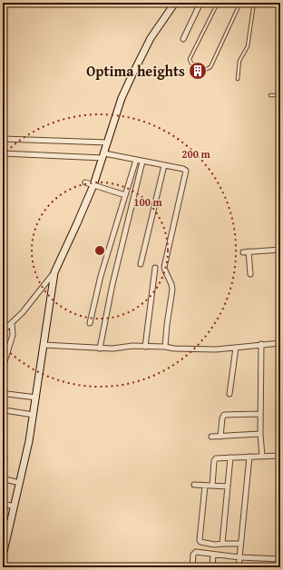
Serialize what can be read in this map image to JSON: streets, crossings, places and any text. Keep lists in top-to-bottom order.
{
  "places": {
    "building": ["Optima heights"]
  },
  "rings": ["200 m", "100 m"]
}
